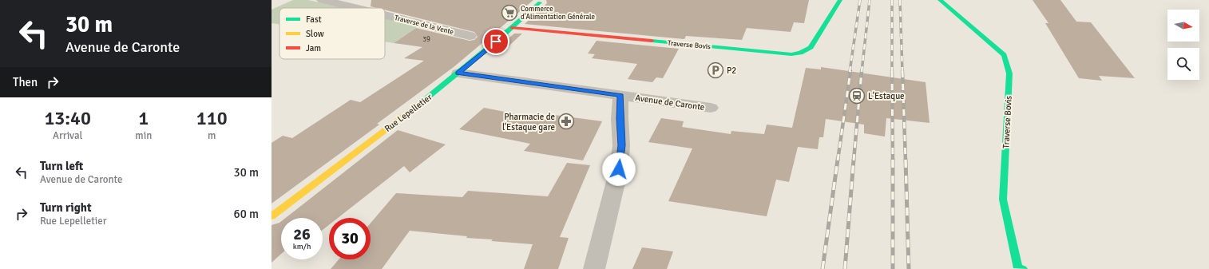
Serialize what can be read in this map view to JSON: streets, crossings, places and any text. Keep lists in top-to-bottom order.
{
  "streets": {
    "street": [
      "Traverse de la Vente",
      "Traverse Bovis",
      "Avenue de Caronte",
      "Rue Lepelletier"
    ]
  },
  "crossings": [
    ["Traverse Bovis", "Rue Lepelletier"],
    ["Avenue de Caronte", "Rue Lepelletier"]
  ],
  "places": {
    "supermarket": ["Commerce d'Alimentation Générale"],
    "parking": ["P2"],
    "station": ["L'Estaque"],
    "pharmacy": ["Pharmacie de l'Estaque gare"]
  },
  "house_numbers": ["39"],
  "legend": ["Fast", "Slow", "Jam"],
  "north": "right",
  "page": {
    "turn": ["30 m", "Avenue de Caronte"],
    "then": "Then",
    "eta": [
      "13:40",
      "Arrival",
      "1",
      "min",
      "110",
      "m"
    ],
    "list": [
      {
        "name": "Turn left",
        "note": "Avenue de Caronte",
        "value": "30 m"
      },
      {
        "name": "Turn right",
        "note": "Rue Lepelletier",
        "value": "60 m"
      }
    ],
    "speed": "26 km/h",
    "limit": "30"
  }
}
